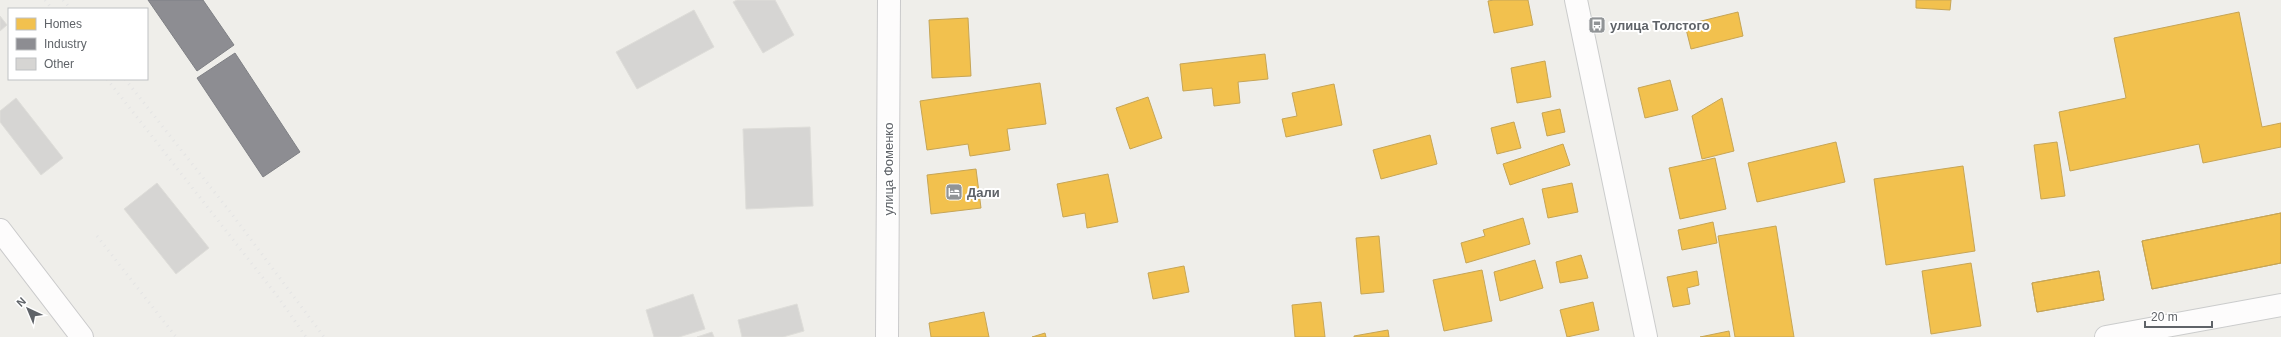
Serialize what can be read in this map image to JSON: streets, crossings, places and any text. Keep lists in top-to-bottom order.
{
  "streets": {
    "street": ["улица Фоменко"]
  },
  "places": {
    "bus stop": ["улица Толстого"],
    "hotel": ["Дали"]
  },
  "legend": ["Homes", "Industry", "Other"],
  "scale_bar": "20 m",
  "north": "top left"
}
